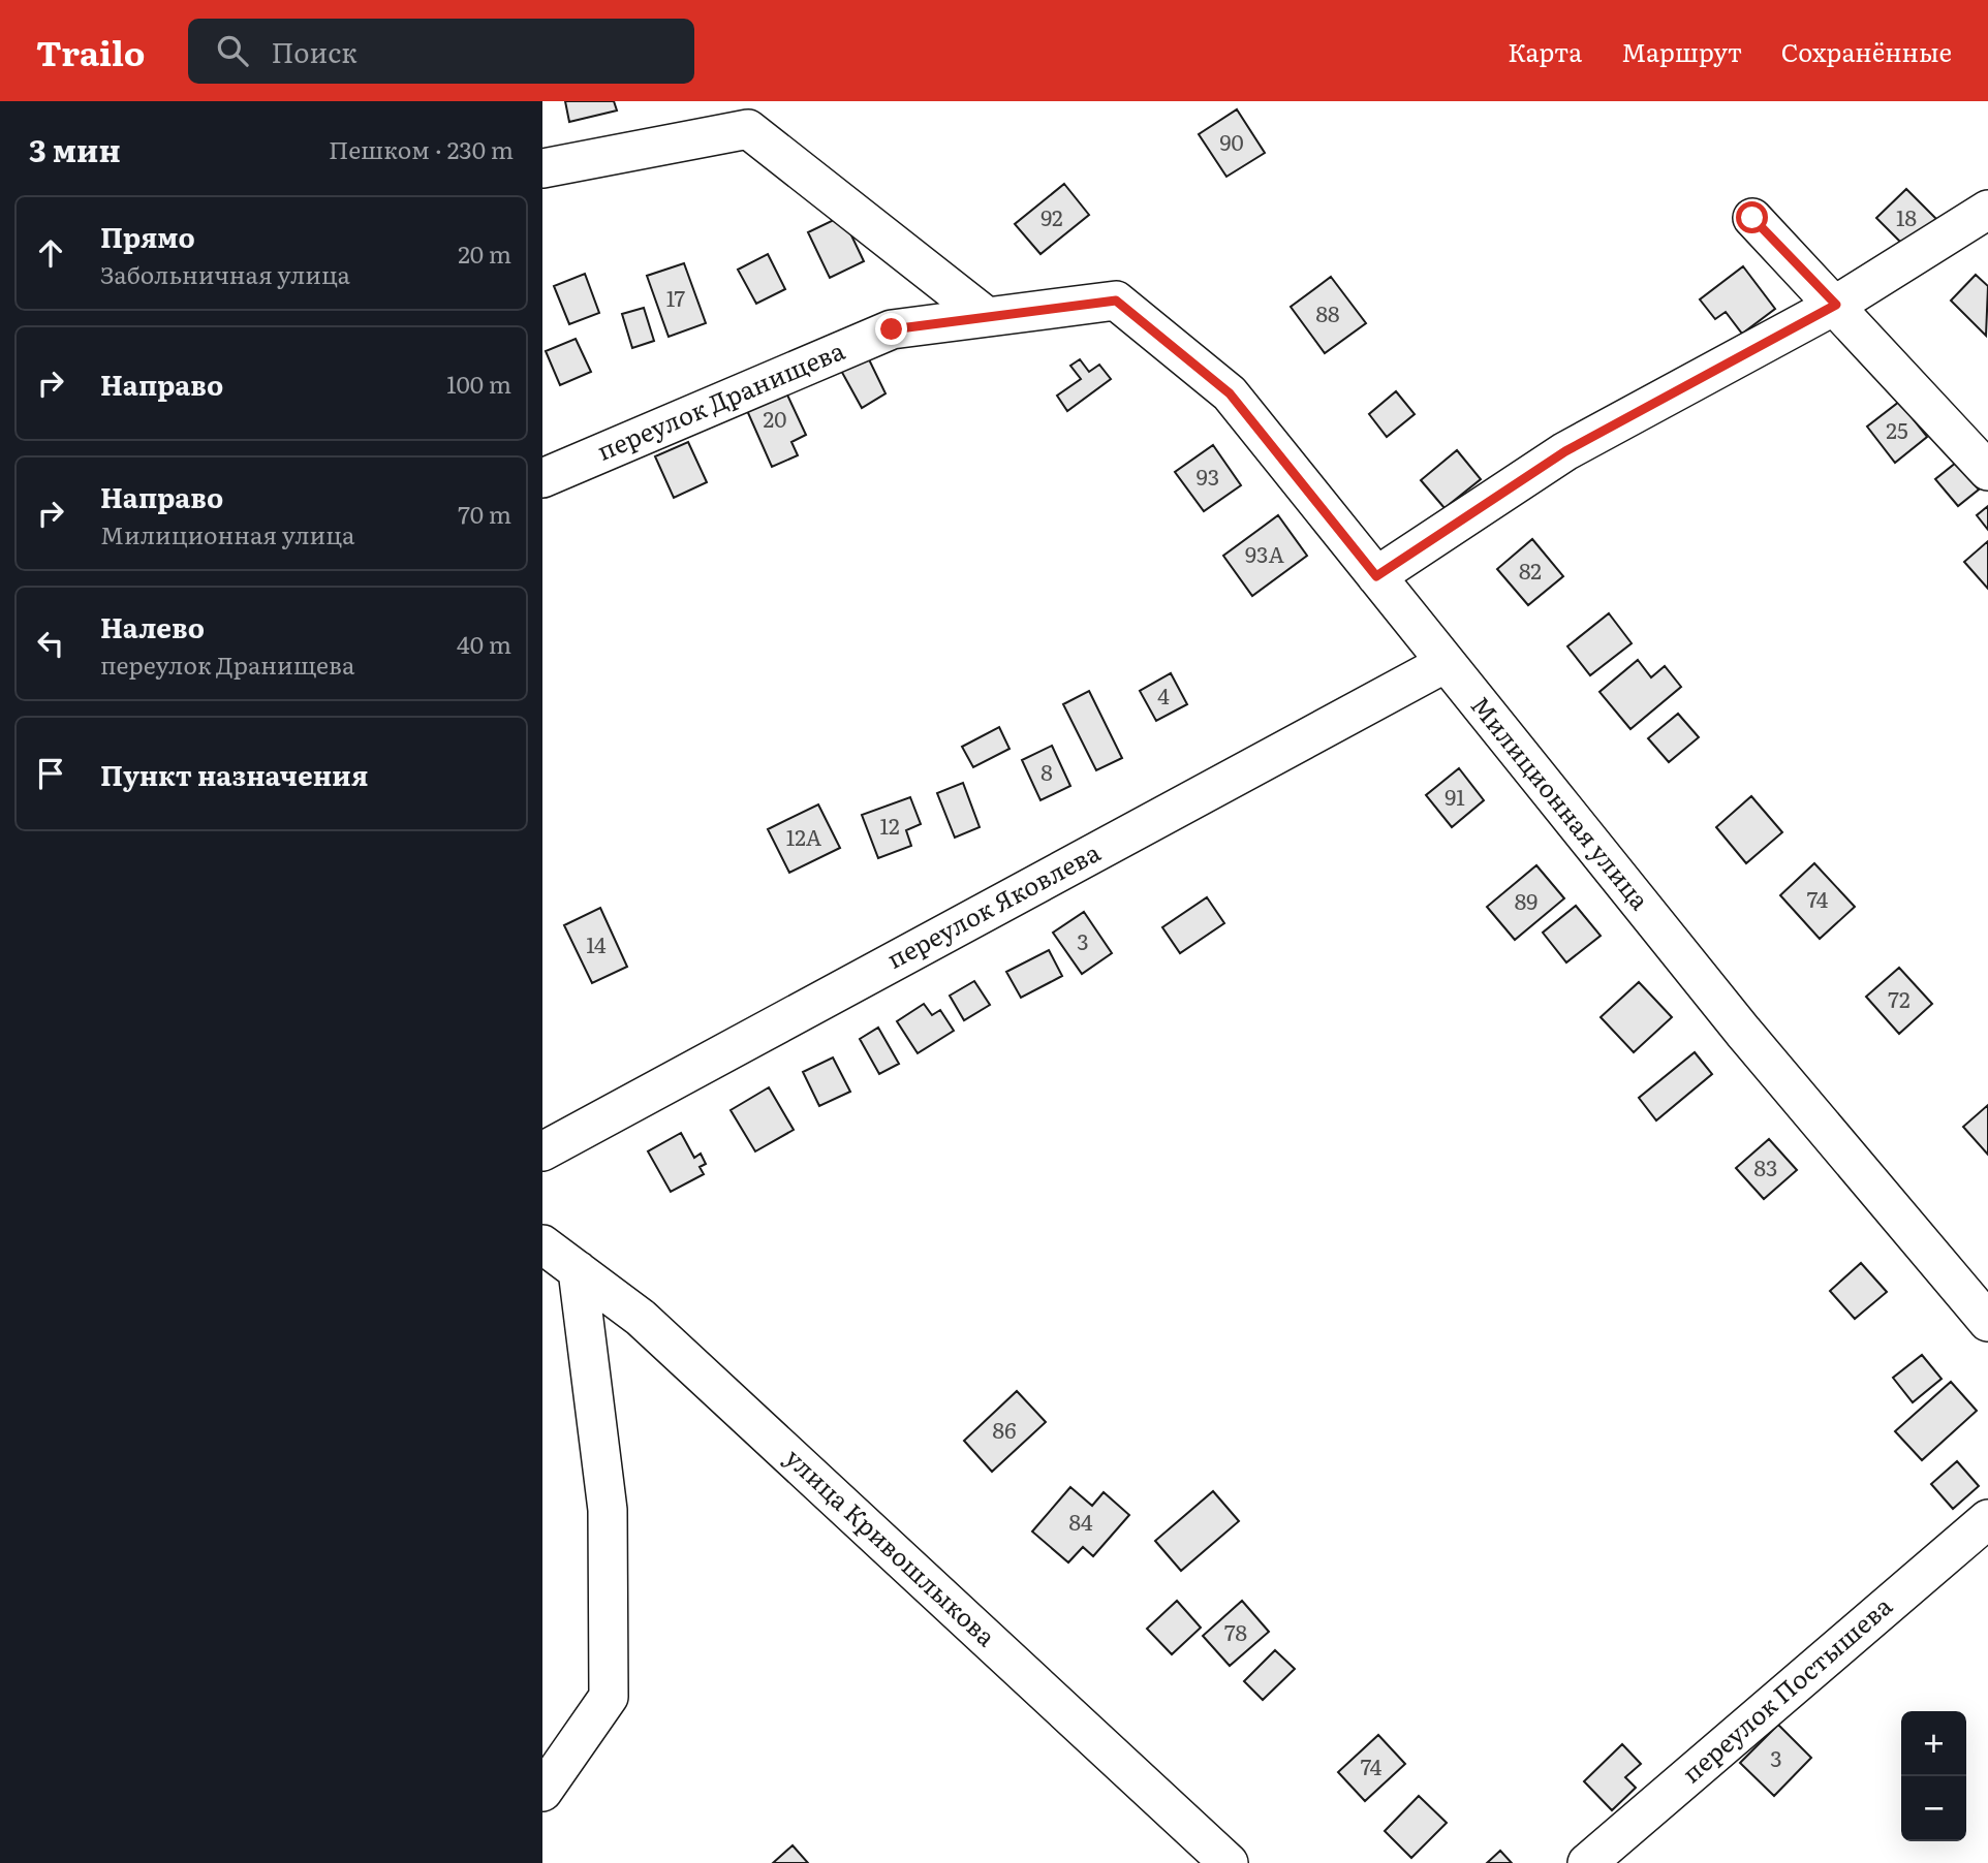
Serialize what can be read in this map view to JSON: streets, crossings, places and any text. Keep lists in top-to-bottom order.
{
  "streets": {
    "street": [
      "переулок Дранищева",
      "Милиционная улица",
      "переулок Яковлева",
      "улица Кривошлыкова",
      "переулок Постышева"
    ]
  },
  "crossings": [
    ["переулок Дранищева", "Милиционная улица"],
    ["Милиционная улица", "переулок Яковлева"]
  ],
  "house_numbers": [
    "90",
    "92",
    "18",
    "17",
    "88",
    "20",
    "25",
    "93",
    "93А",
    "82",
    "4",
    "8",
    "91",
    "12",
    "12А",
    "74",
    "89",
    "3",
    "14",
    "72",
    "83",
    "86",
    "84",
    "78",
    "3",
    "74"
  ],
  "page": {
    "header": "Trailo",
    "search": "Поиск",
    "nav": ["Карта", "Маршрут", "Сохранённые"],
    "heading": ["3 мин", "Пешком · 230 m"],
    "list": [
      ["Прямо", "Забольничная улица", "20 m"],
      ["Направо", "100 m"],
      ["Направо", "Милиционная улица", "70 m"],
      ["Налево", "переулок Дранищева", "40 m"],
      "Пункт назначения"
    ],
    "map_buttons": ["+", "−"]
  }
}
